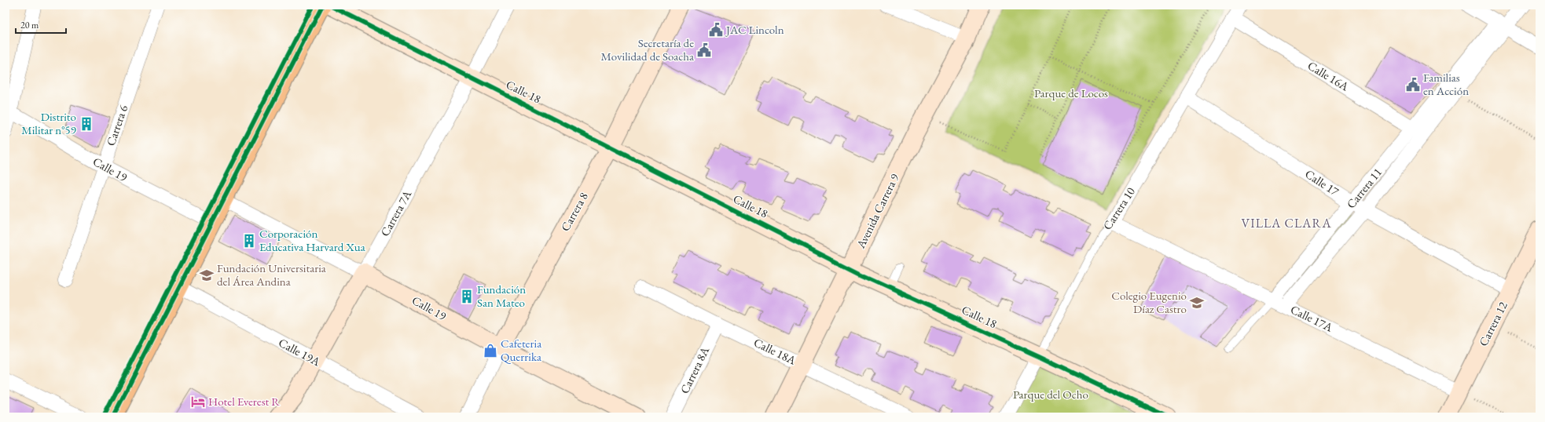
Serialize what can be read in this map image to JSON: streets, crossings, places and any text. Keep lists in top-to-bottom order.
{
  "streets": {
    "street": [
      "Calle 16A",
      "Calle 18",
      "Carrera 6",
      "Calle 19",
      "Calle 17",
      "Carrera 11",
      "Carrera 10",
      "Avenida Carrera 9",
      "Carrera 8",
      "Carrera 7A",
      "Calle 17A",
      "Carrera 12",
      "Calle 18A",
      "Calle 19A",
      "Carrera 8A"
    ]
  },
  "crossings": [
    ["Calle 16A", "Carrera 11"],
    ["Calle 16A", "Carrera 10"],
    ["Calle 18", "Carrera 10"],
    ["Calle 18", "Avenida Carrera 9"],
    ["Calle 18", "Carrera 8"],
    ["Calle 18", "Carrera 7A"],
    ["Carrera 6", "Calle 19"],
    ["Calle 19", "Carrera 8"],
    ["Calle 19", "Carrera 7A"],
    ["Calle 17", "Carrera 11"],
    ["Calle 17", "Carrera 10"],
    ["Calle 17", "Carrera 12"],
    ["Carrera 11", "Calle 17A"],
    ["Carrera 10", "Calle 17A"],
    ["Avenida Carrera 9", "Calle 18A"],
    ["Carrera 7A", "Calle 19A"],
    ["Calle 17A", "Carrera 12"],
    ["Calle 18A", "Carrera 8A"]
  ],
  "districts": ["VILLA CLARA"],
  "parks": ["Parque de Locos", "Parque del Ocho"],
  "places": {
    "public building": ["JAC Lincoln", "Secretaría de Movilidad de Soacha", "Familias en Acción"],
    "building": ["Distrito Militar n°59", "Corporación Educativa Harvard Xua", "Fundación San Mateo"],
    "school or university": ["Fundación Universitaria del Área Andina", "Colegio Eugenio Díaz Castro"],
    "shop": ["Cafeteria Querrika"],
    "hotel": ["Hotel Everest R"]
  },
  "scale_bar": "20 m"
}
